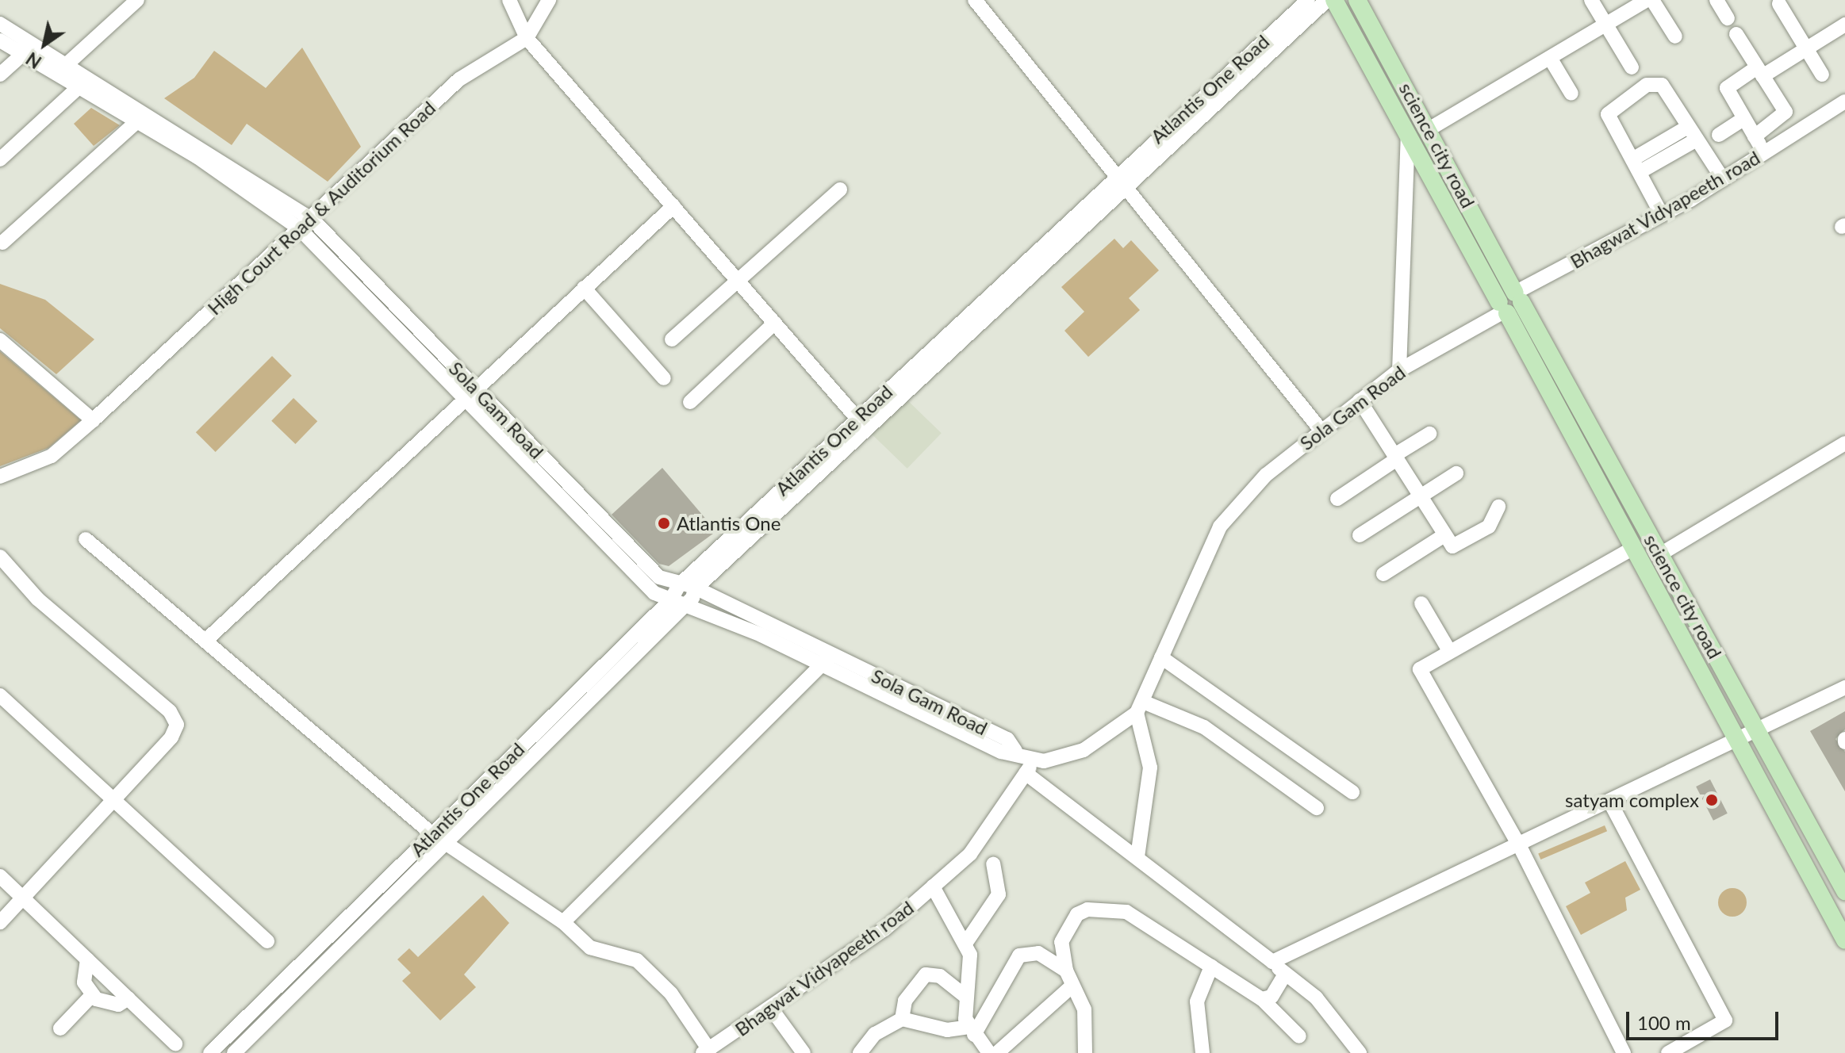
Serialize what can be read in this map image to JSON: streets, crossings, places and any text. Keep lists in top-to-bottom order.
{
  "streets": {
    "main road": ["science city road"],
    "street": [
      "Atlantis One Road",
      "High Court Road & Auditorium Road",
      "Bhagwat Vidyapeeth road",
      "Sola Gam Road"
    ]
  },
  "crossings": [
    ["Atlantis One Road", "Sola Gam Road"],
    ["science city road", "Bhagwat Vidyapeeth road"],
    ["High Court Road & Auditorium Road", "Sola Gam Road"],
    ["Bhagwat Vidyapeeth road", "Sola Gam Road"]
  ],
  "places": ["Atlantis One", "satyam complex"],
  "scale_bar": "100 m",
  "north": "bottom left"
}
